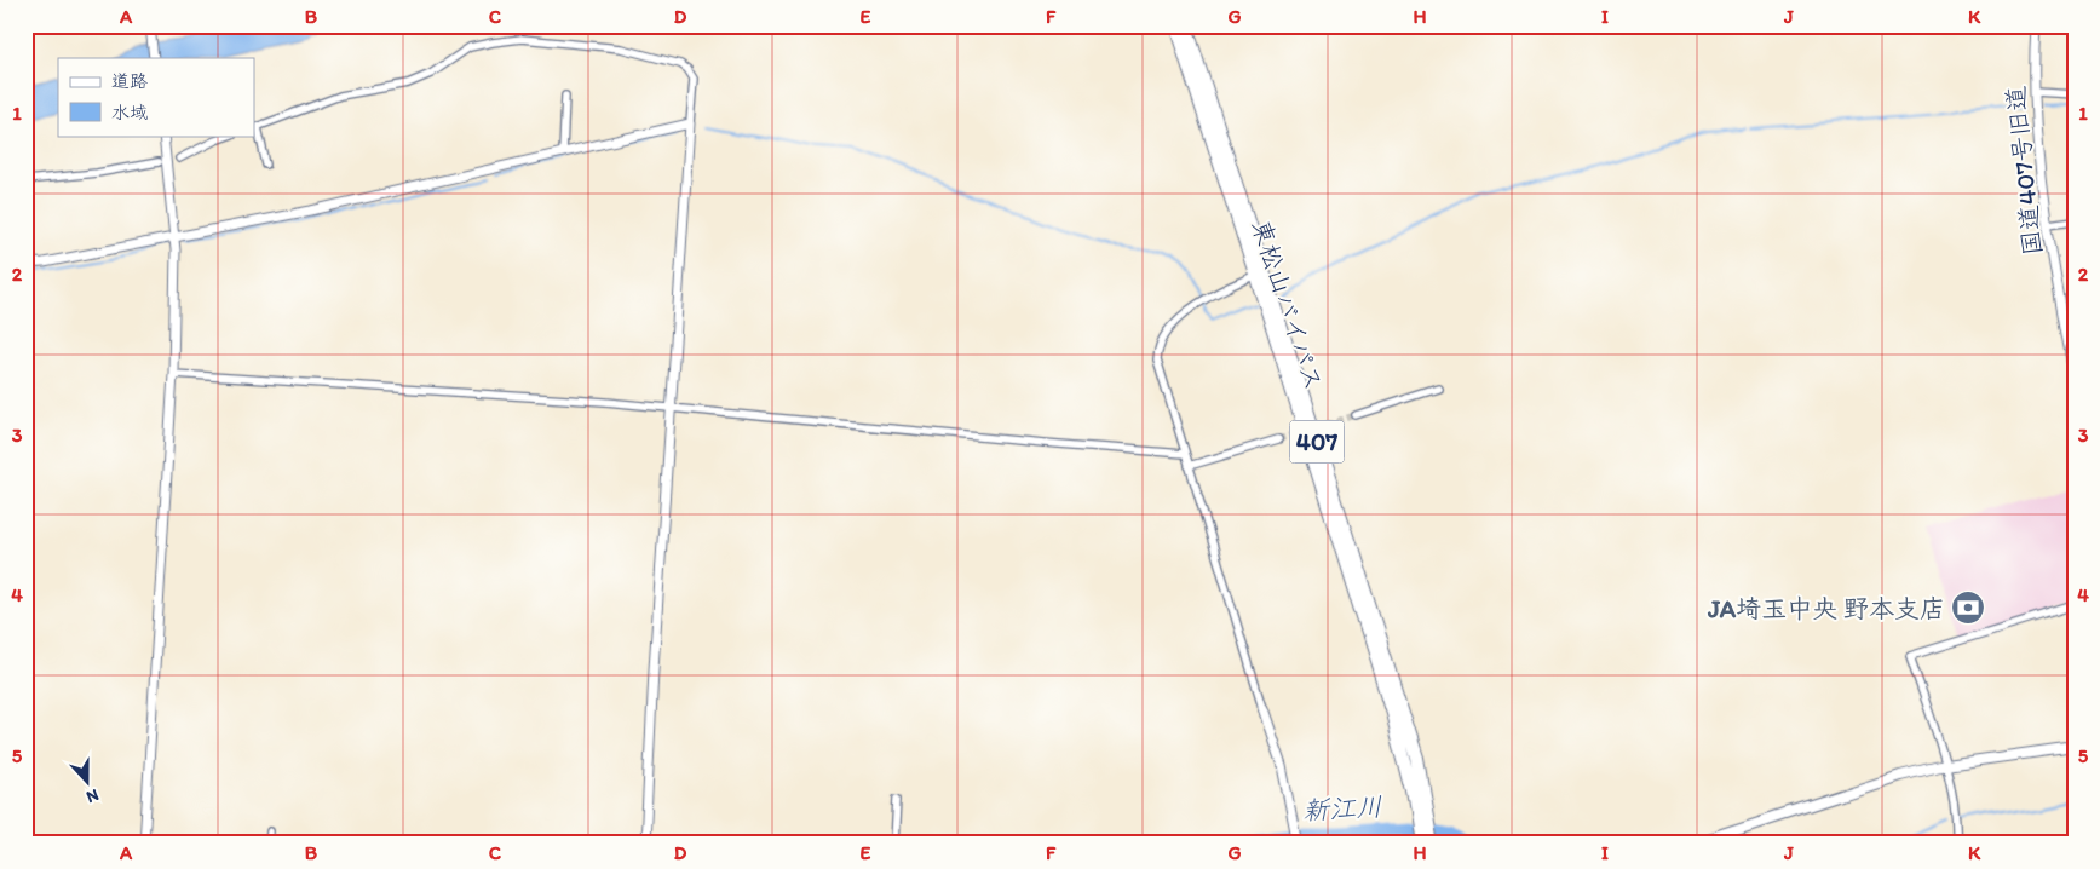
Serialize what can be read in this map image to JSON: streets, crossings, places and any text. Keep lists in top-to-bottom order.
{
  "streets": {
    "highway": ["東松山バイパス", "407"],
    "street": ["国道407号旧道"]
  },
  "water": ["新江川"],
  "places": {
    "bank": ["JA埼玉中央 野本支店"]
  },
  "legend": ["道路", "水域"],
  "north": "bottom",
  "grid": {
    "columns": [
      "A",
      "B",
      "C",
      "D",
      "E",
      "F",
      "G",
      "H",
      "I",
      "J",
      "K"
    ],
    "rows": [
      "1",
      "2",
      "3",
      "4",
      "5"
    ]
  }
}
